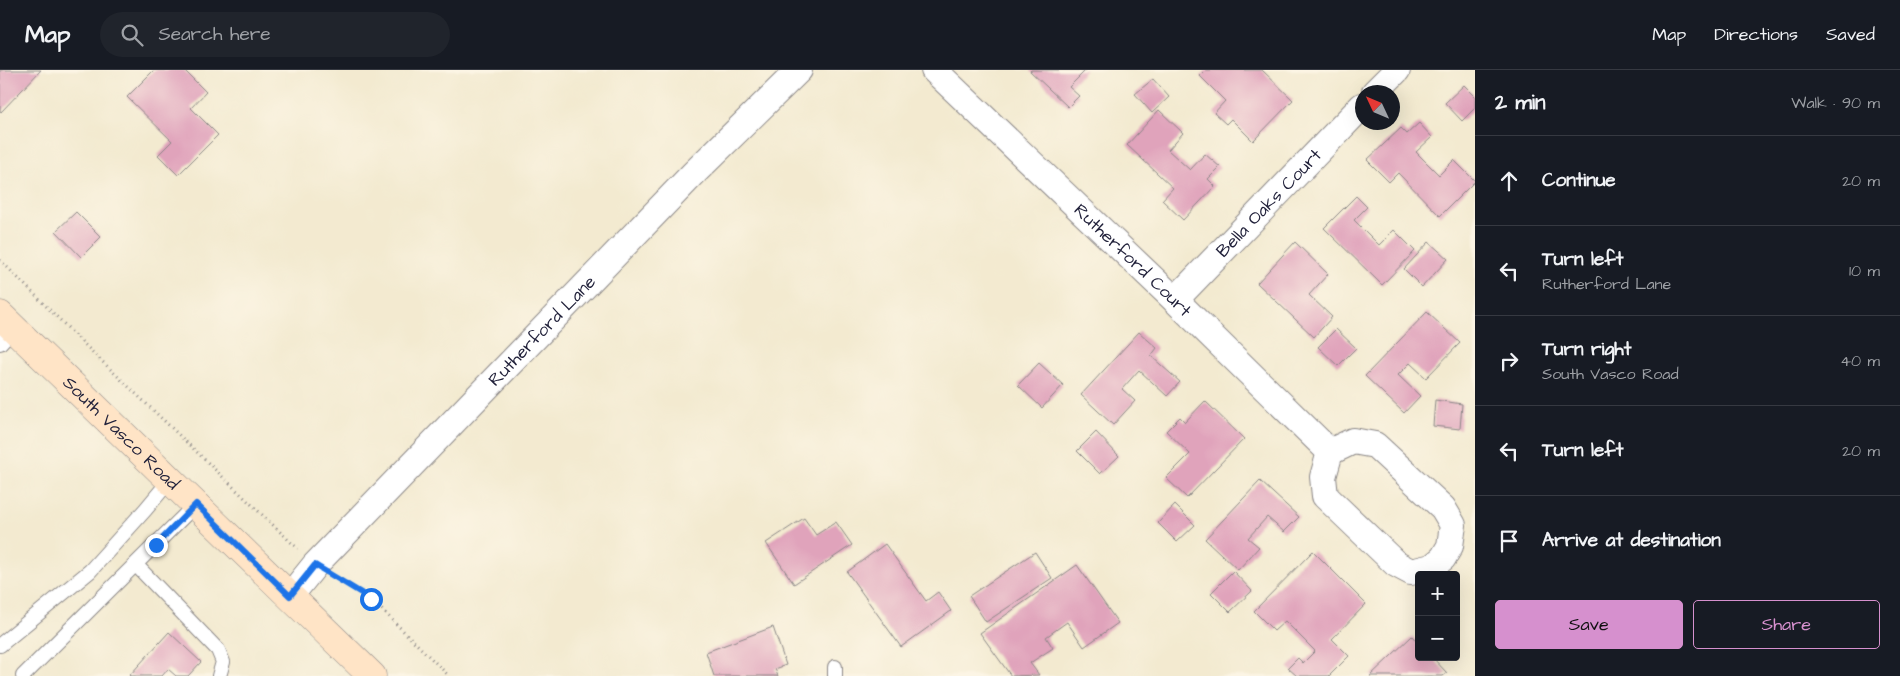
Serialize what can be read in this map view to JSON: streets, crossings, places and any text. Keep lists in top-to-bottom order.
{
  "streets": {
    "main road": ["South Vasco Road"],
    "street": ["Bella Oaks Court", "Rutherford Court", "Rutherford Lane"]
  },
  "crossings": [
    ["Bella Oaks Court", "Rutherford Court"],
    ["Rutherford Lane", "South Vasco Road"]
  ],
  "north": "top left",
  "page": {
    "header": "Map",
    "search": "Search here",
    "nav": ["Map", "Directions", "Saved"],
    "heading": ["2 min", "Walk · 90 m"],
    "list": [
      ["Continue", "20 m"],
      ["Turn left", "Rutherford Lane", "10 m"],
      ["Turn right", "South Vasco Road", "40 m"],
      ["Turn left", "20 m"],
      "Arrive at destination"
    ],
    "map_buttons": ["+", "−"],
    "buttons": ["Save", "Share"]
  }
}
